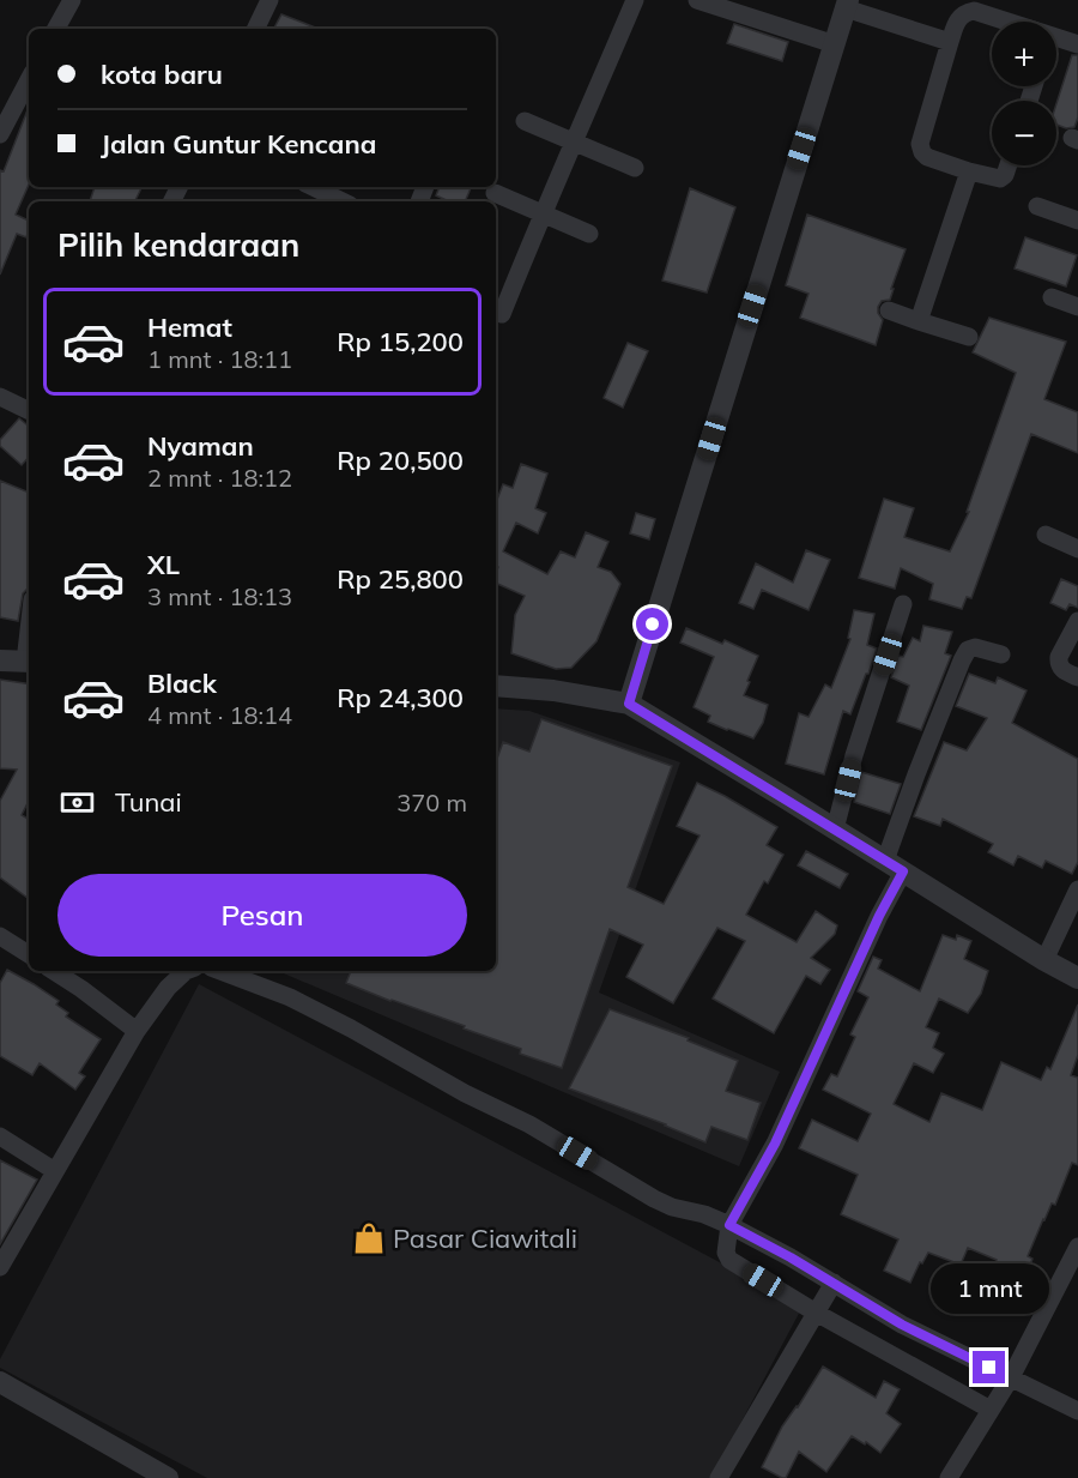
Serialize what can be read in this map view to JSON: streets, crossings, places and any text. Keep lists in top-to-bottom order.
{
  "places": {
    "shop": ["Pasar Ciawitali"]
  },
  "page": {
    "map_buttons": ["+", "−"],
    "banner": ["kota baru", "Jalan Guntur Kencana"],
    "heading": "Pilih kendaraan",
    "list": [
      {
        "name": "Hemat",
        "note": "1 mnt · 18:11",
        "value": "Rp 15,200"
      },
      {
        "name": "Nyaman",
        "note": "2 mnt · 18:12",
        "value": "Rp 20,500"
      },
      {
        "name": "XL",
        "note": "3 mnt · 18:13",
        "value": "Rp 25,800"
      },
      {
        "name": "Black",
        "note": "4 mnt · 18:14",
        "value": "Rp 24,300"
      }
    ],
    "pay": ["Tunai", "370 m"],
    "buttons": "Pesan",
    "bubble": "1 mnt"
  }
}
